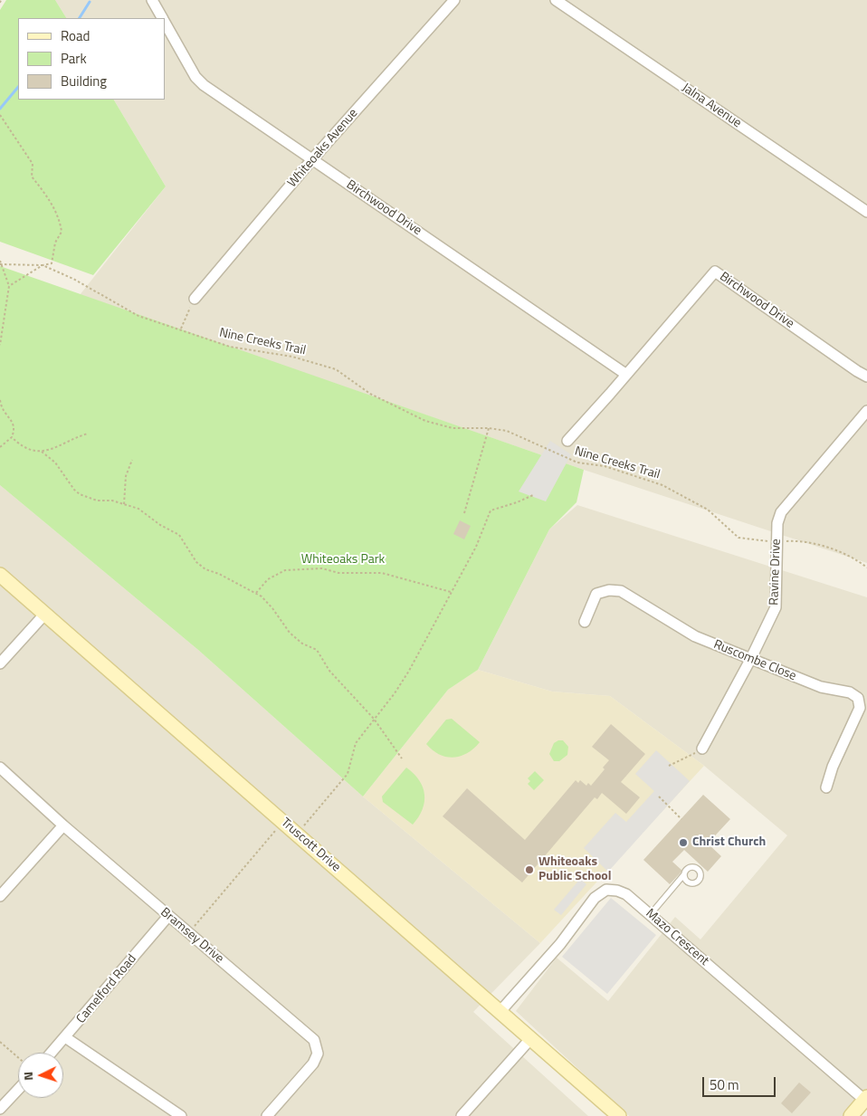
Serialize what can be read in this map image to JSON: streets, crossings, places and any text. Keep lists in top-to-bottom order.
{
  "streets": {
    "street": [
      "Jalna Avenue",
      "Whiteoaks Avenue",
      "Birchwood Drive",
      "Ravine Drive",
      "Ruscombe Close",
      "Truscott Drive",
      "Bramsey Drive",
      "Mazo Crescent",
      "Camelford Road"
    ],
    "path": ["Nine Creeks Trail"]
  },
  "crossings": [
    ["Whiteoaks Avenue", "Birchwood Drive"],
    ["Nine Creeks Trail", "Ravine Drive"],
    ["Ravine Drive", "Ruscombe Close"],
    ["Truscott Drive", "Mazo Crescent"],
    ["Bramsey Drive", "Camelford Road"]
  ],
  "parks": ["Whiteoaks Park"],
  "places": ["Christ Church", "Whiteoaks Public School"],
  "legend": ["Road", "Park", "Building"],
  "scale_bar": "50 m",
  "north": "left"
}
